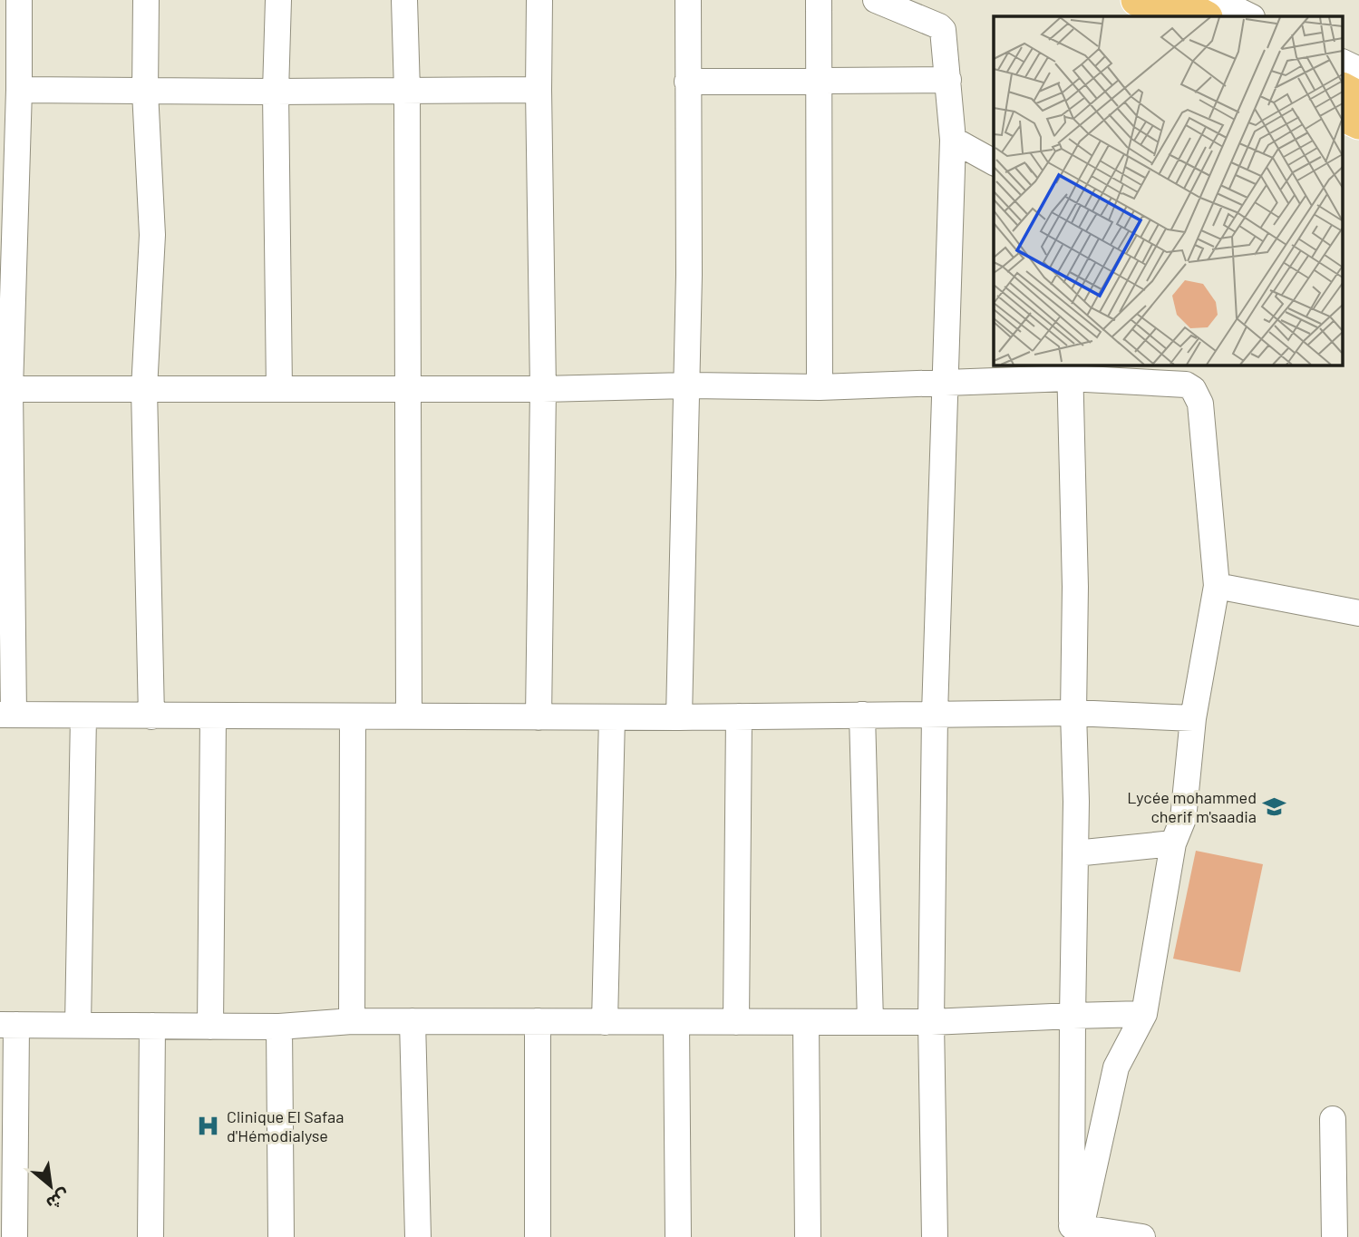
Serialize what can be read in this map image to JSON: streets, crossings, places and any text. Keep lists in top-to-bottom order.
{
  "places": {
    "school or university": ["Lycée mohammed cherif m'saadia"],
    "hospital": ["Clinique El Safaa d'Hémodialyse"]
  },
  "north": "bottom right"
}
